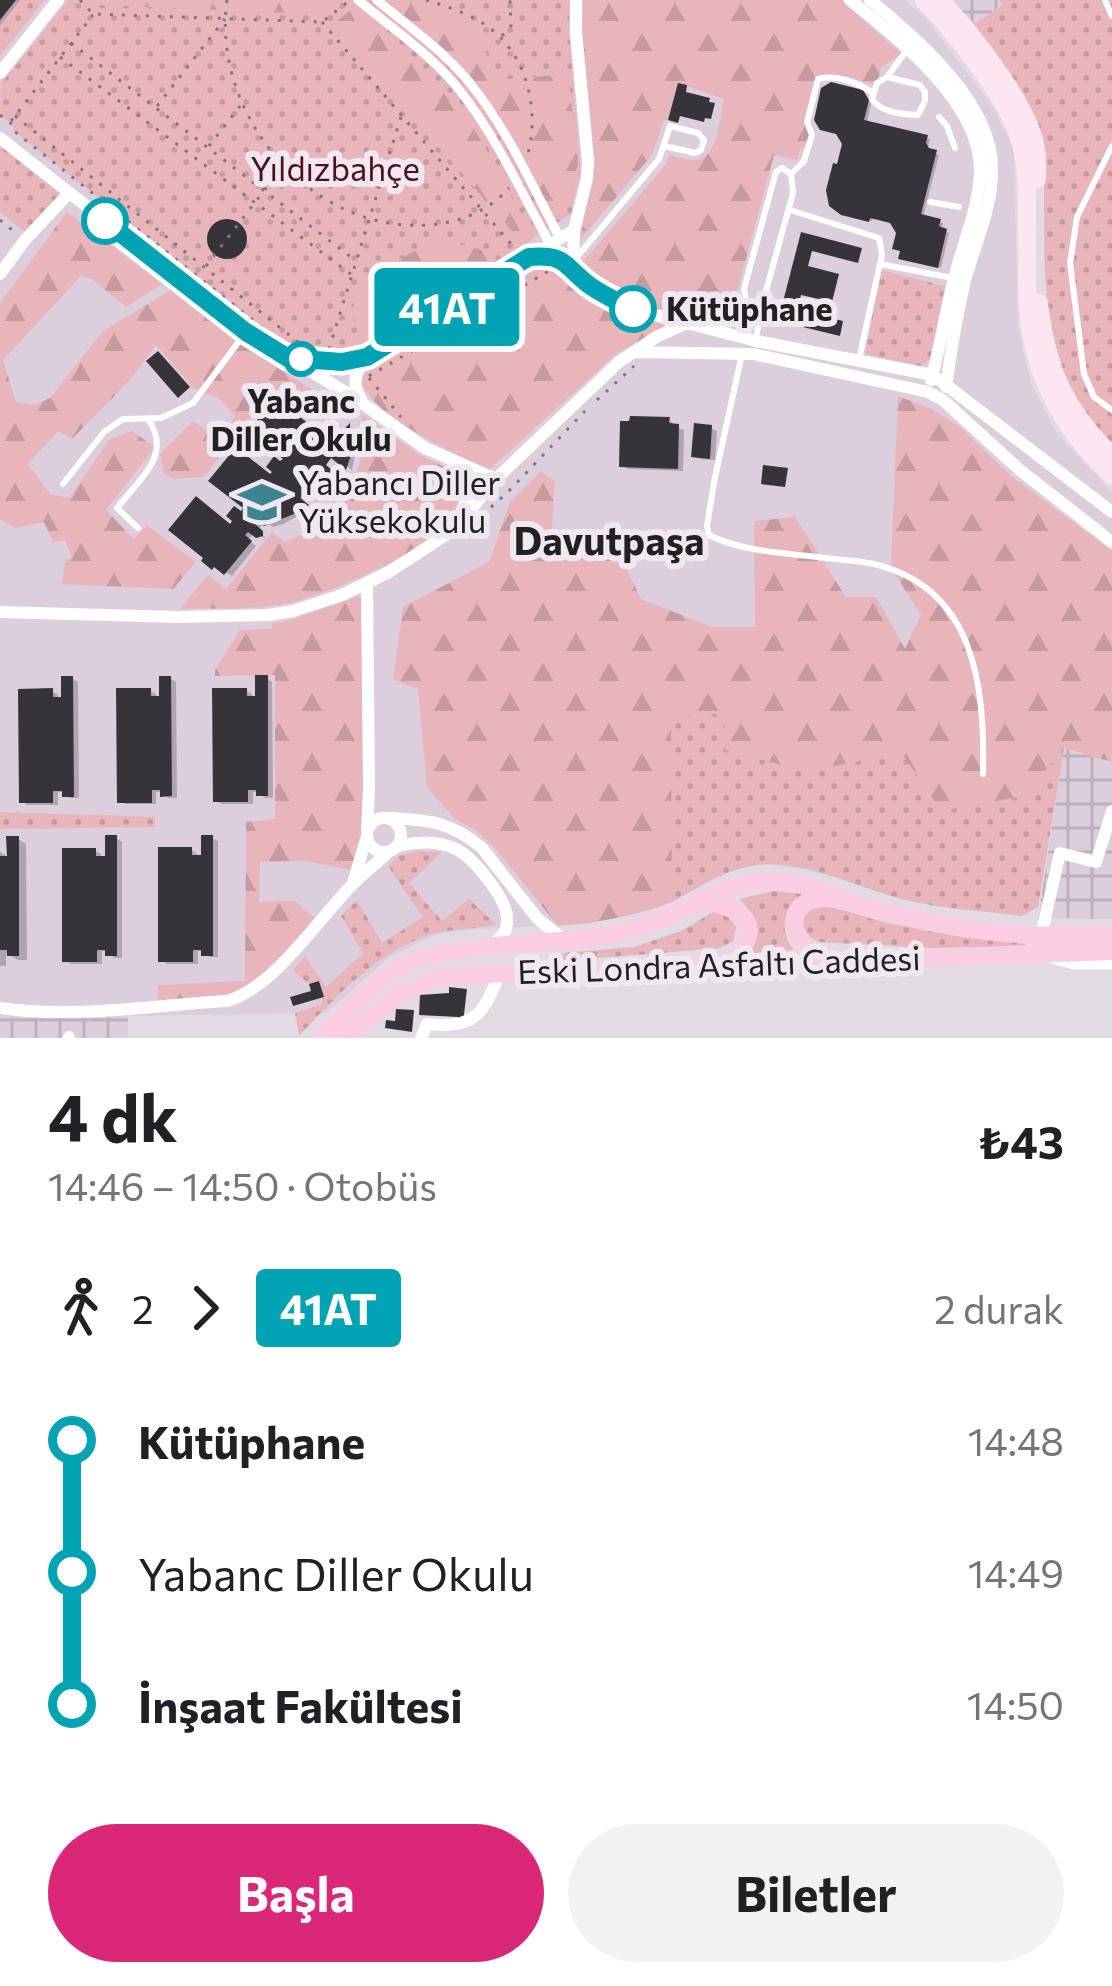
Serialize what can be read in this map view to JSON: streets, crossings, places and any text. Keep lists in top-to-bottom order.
{
  "streets": {
    "main road": ["Eski Londra Asfaltı Caddesi"]
  },
  "districts": ["Davutpaşa"],
  "parks": ["Yıldızbahçe"],
  "places": {
    "other": ["Kütüphane", "Yabanc Diller Okulu"],
    "school or university": ["Yabancı Diller Yüksekokulu"]
  },
  "lines": ["bus line 41AT"],
  "page": {
    "on_map": "41AT",
    "heading": ["4 dk", "14:46 – 14:50 · Otobüs", "₺43"],
    "legs": ["2", "41AT", "2 durak"],
    "list": [
      {
        "name": "Kütüphane",
        "value": "14:48"
      },
      {
        "name": "Yabanc Diller Okulu",
        "value": "14:49"
      },
      {
        "name": "İnşaat Fakültesi",
        "value": "14:50"
      }
    ],
    "buttons": ["Başla", "Biletler"]
  }
}
